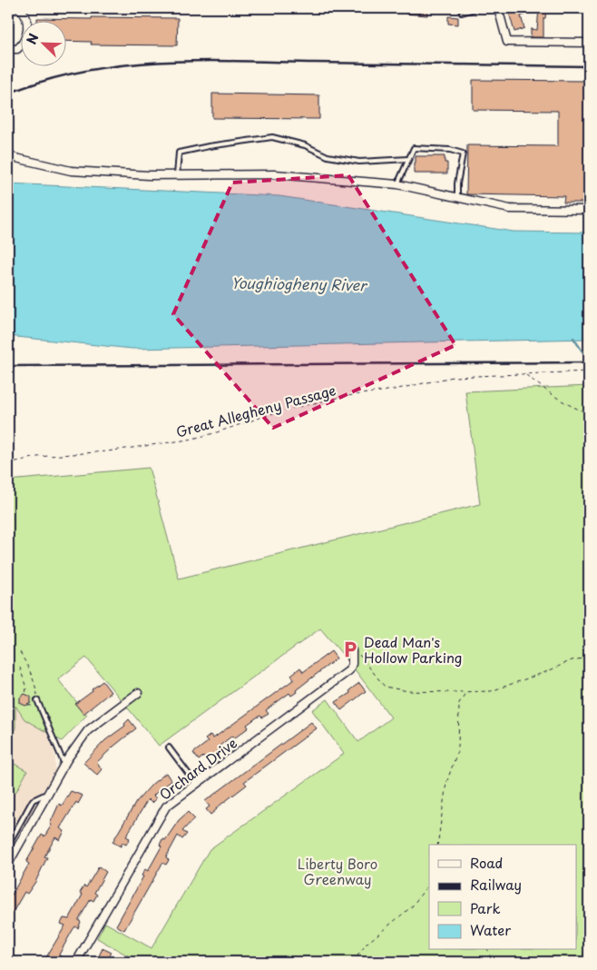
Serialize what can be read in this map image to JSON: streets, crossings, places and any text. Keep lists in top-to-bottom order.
{
  "streets": {
    "street": ["Orchard Drive"],
    "path": ["Great Allegheny Passage"]
  },
  "water": ["Youghiogheny River"],
  "parks": ["Liberty Boro Greenway"],
  "places": {
    "parking": ["Dead Man's Hollow Parking"]
  },
  "legend": [
    "Road",
    "Railway",
    "Park",
    "Water"
  ],
  "north": "top left"
}
